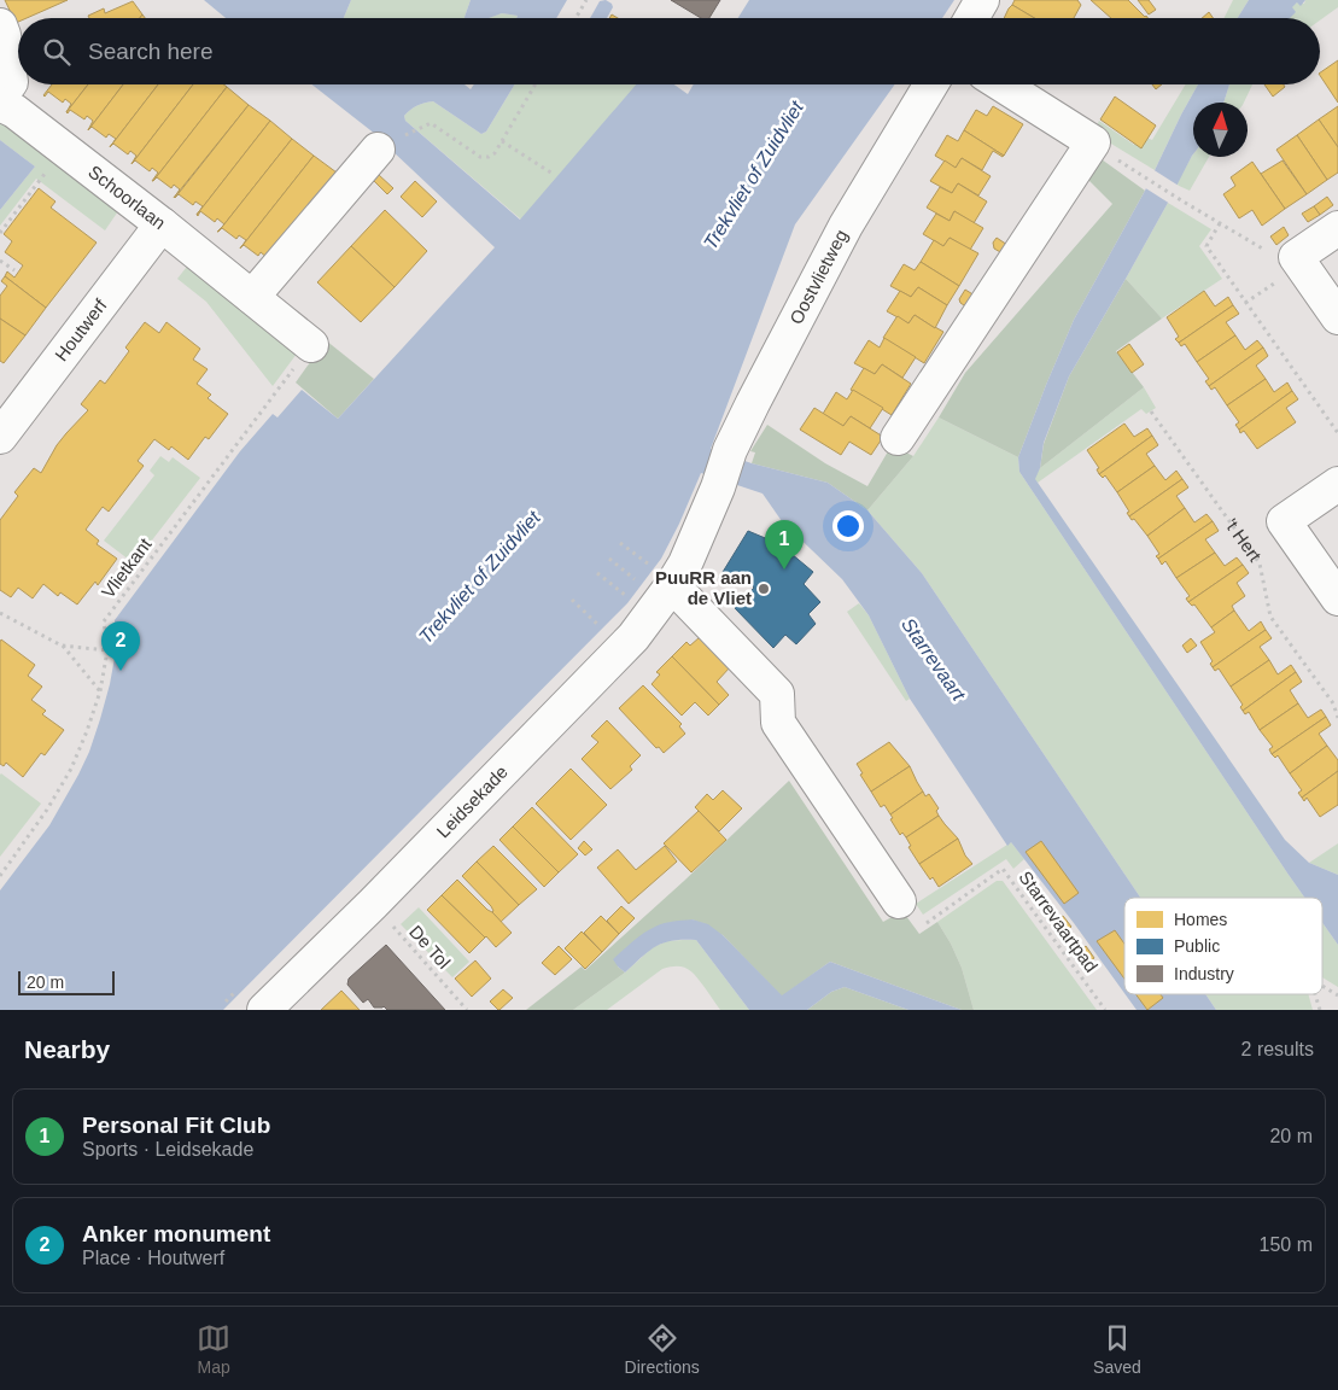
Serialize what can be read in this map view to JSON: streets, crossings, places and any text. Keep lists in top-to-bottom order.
{
  "streets": {
    "street": [
      "Schoorlaan",
      "Oostvlietweg",
      "Houtwerf",
      "Leidsekade"
    ],
    "path": [
      "'t Hert",
      "Vlietkant",
      "Starrevaartpad",
      "De Tol"
    ]
  },
  "crossings": [
    ["Schoorlaan", "Houtwerf"],
    ["Oostvlietweg", "Leidsekade"],
    ["Leidsekade", "De Tol"]
  ],
  "water": ["Trekvliet of Zuidvliet", "Starrevaart"],
  "places": ["PuuRR aan de Vliet"],
  "legend": ["Homes", "Public", "Industry"],
  "scale_bar": "20 m",
  "north": "top",
  "page": {
    "search": "Search here",
    "pins": ["1", "2"],
    "scale": "20 m",
    "heading": ["Nearby", "2 results"],
    "list": [
      {
        "mark": "1",
        "name": "Personal Fit Club",
        "note": "Sports · Leidsekade",
        "value": "20 m"
      },
      {
        "mark": "2",
        "name": "Anker monument",
        "note": "Place · Houtwerf",
        "value": "150 m"
      }
    ],
    "nav": ["Map", "Directions", "Saved"]
  }
}
